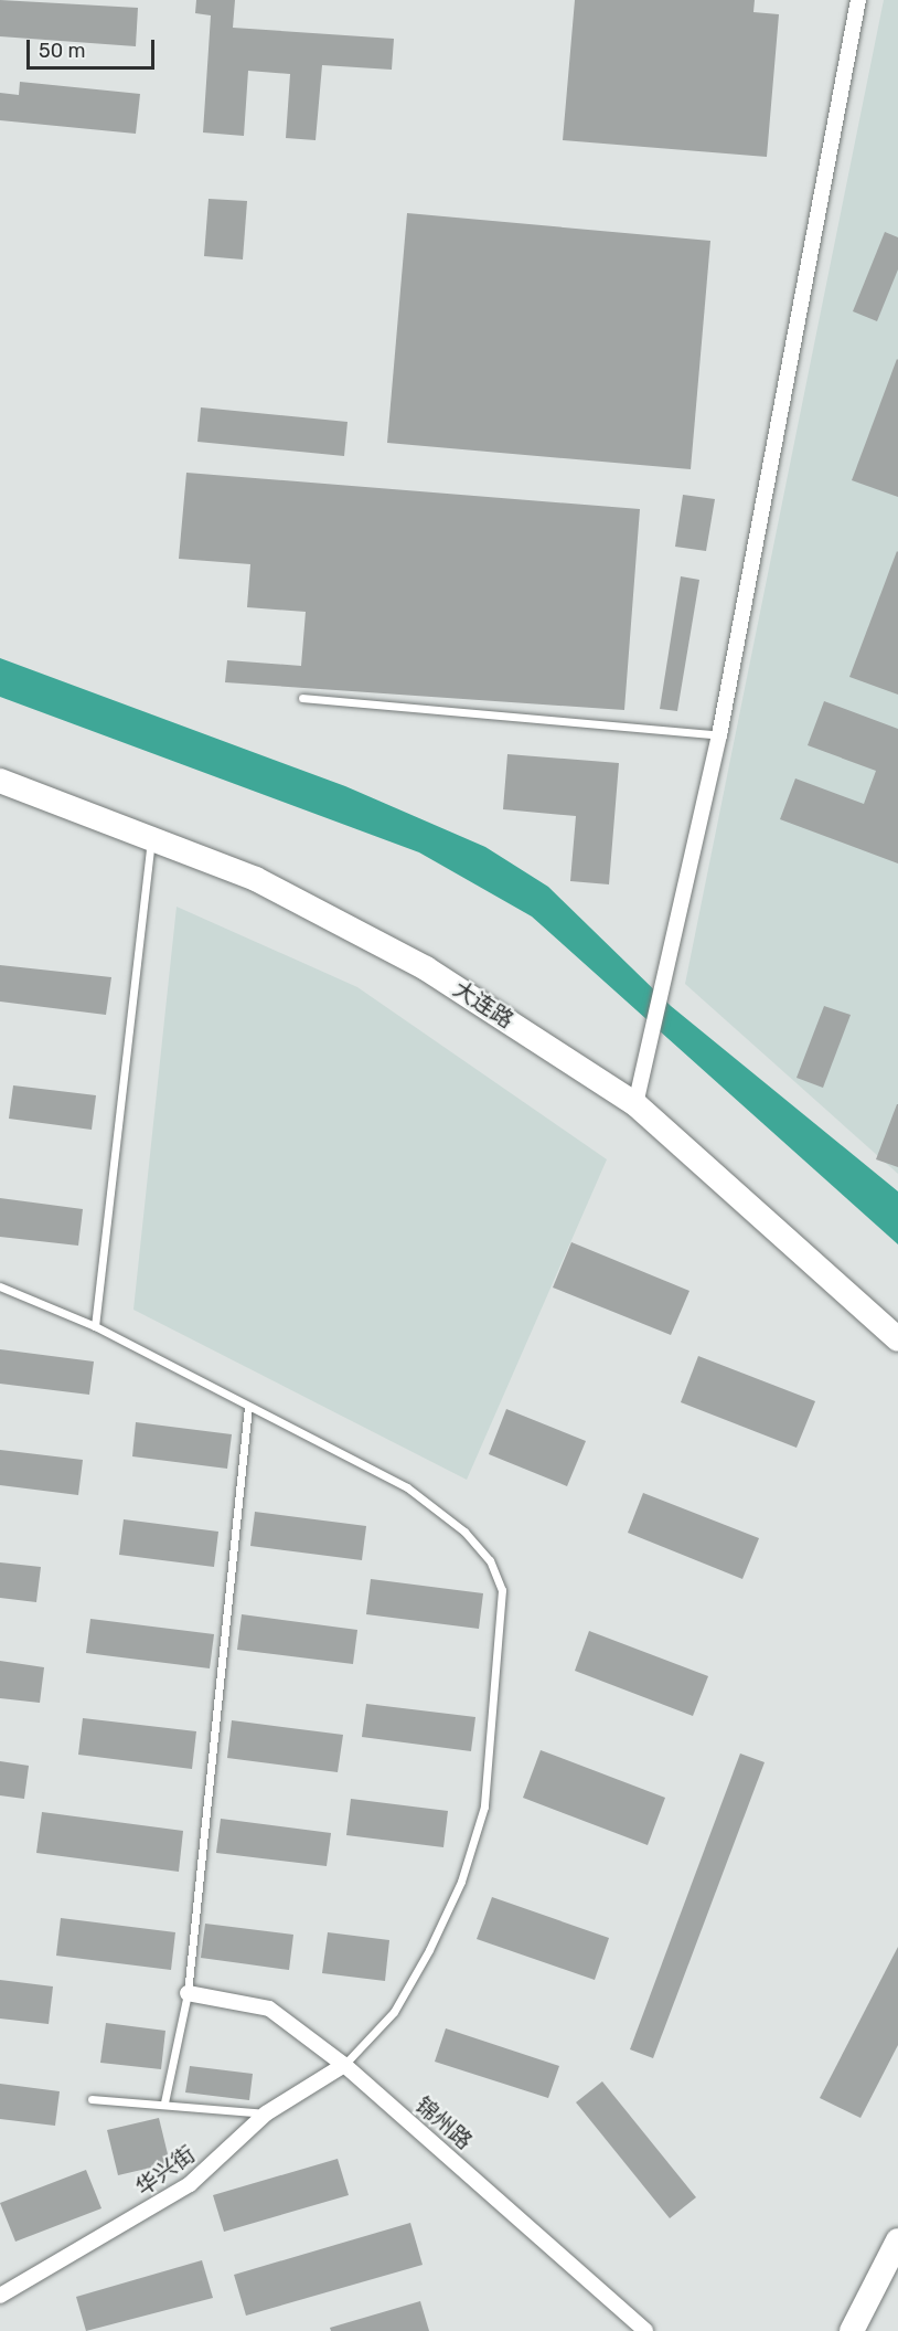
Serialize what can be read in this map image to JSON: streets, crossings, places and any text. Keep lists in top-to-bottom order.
{
  "streets": {
    "main road": ["大连路"],
    "street": ["锦州路", "华兴街"]
  },
  "crossings": [
    ["锦州路", "华兴街"]
  ],
  "scale_bar": "50 m"
}
